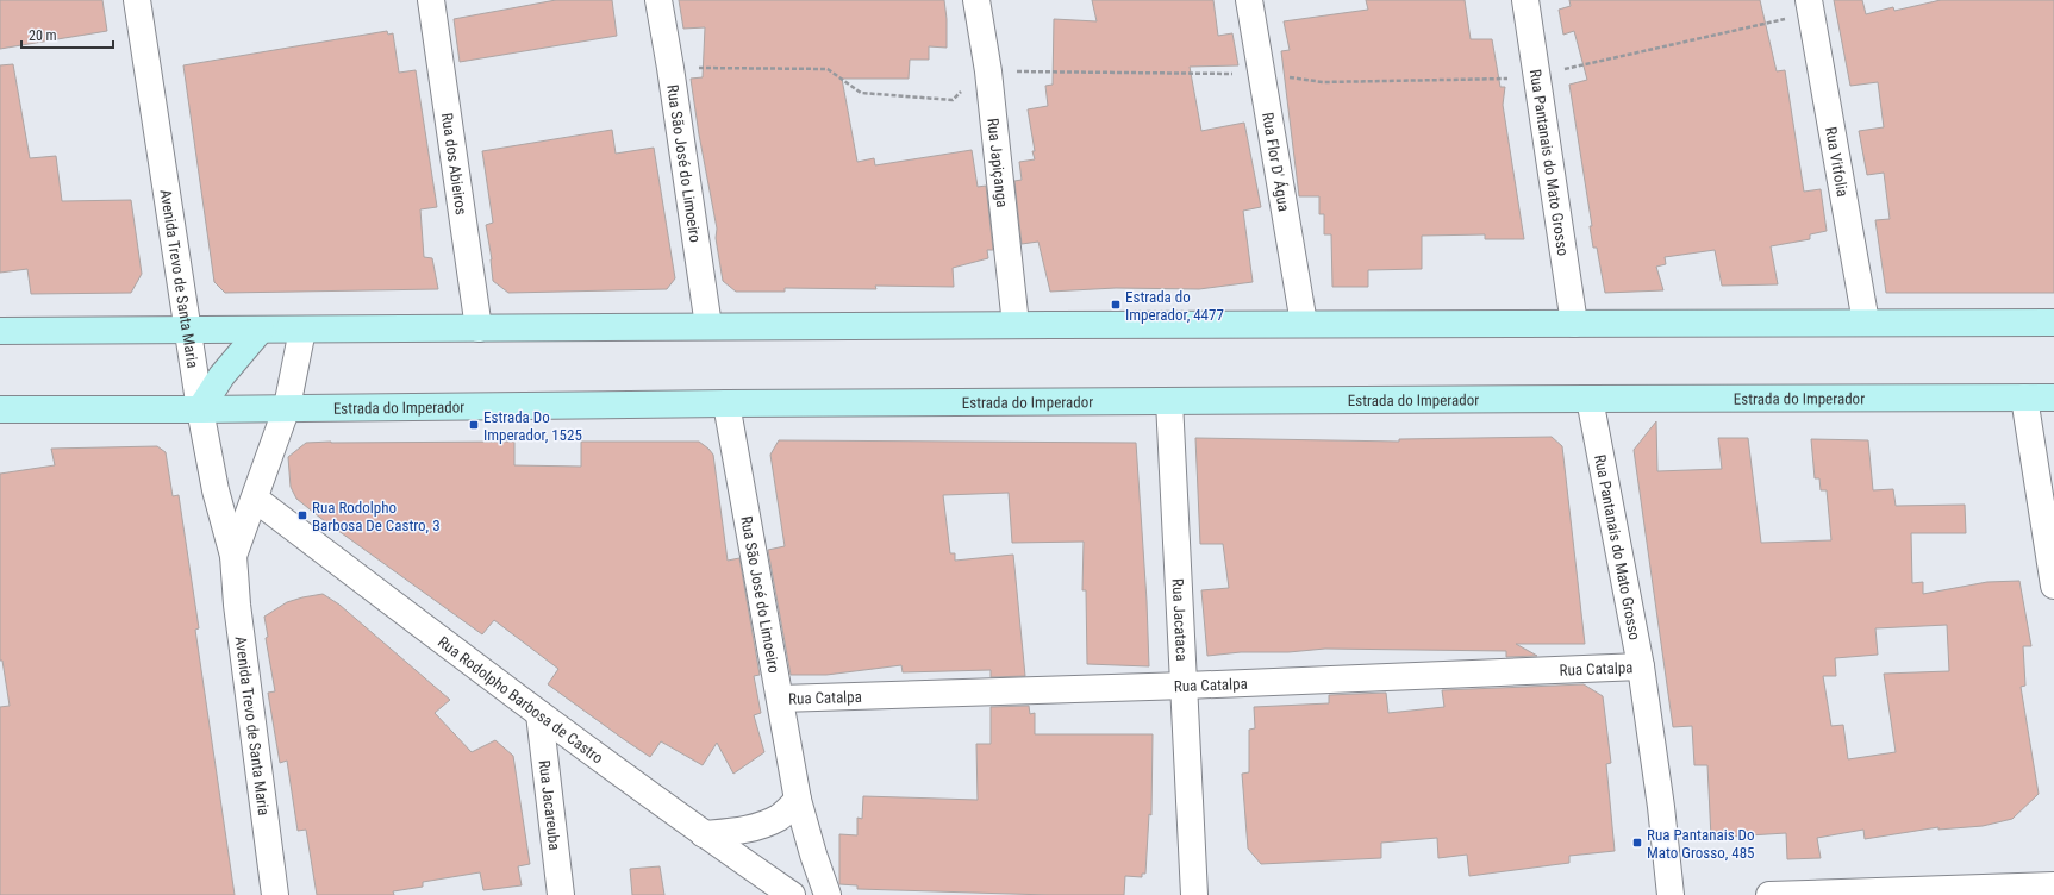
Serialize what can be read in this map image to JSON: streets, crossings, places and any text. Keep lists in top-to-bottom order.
{
  "streets": {
    "main road": ["Estrada do Imperador"],
    "street": [
      "Rua Japiçanga",
      "Rua Flor D' Água",
      "Rua Pantanais do Mato Grosso",
      "Rua Vitfolia",
      "Rua São José do Limoeiro",
      "Rua dos Abieiros",
      "Avenida Trevo de Santa Maria",
      "Rua Jacataca",
      "Rua Catalpa",
      "Rua Rodolpho Barbosa de Castro",
      "Rua Jacareuba"
    ]
  },
  "crossings": [
    ["Rua Pantanais do Mato Grosso", "Estrada do Imperador"],
    ["Rua Pantanais do Mato Grosso", "Rua Catalpa"],
    ["Rua São José do Limoeiro", "Estrada do Imperador"],
    ["Rua São José do Limoeiro", "Rua Catalpa"],
    ["Avenida Trevo de Santa Maria", "Estrada do Imperador"],
    ["Avenida Trevo de Santa Maria", "Rua Rodolpho Barbosa de Castro"],
    ["Estrada do Imperador", "Rua Jacataca"],
    ["Rua Jacataca", "Rua Catalpa"],
    ["Rua Rodolpho Barbosa de Castro", "Rua Jacareuba"]
  ],
  "places": {
    "transit": [
      "Estrada do Imperador, 4477",
      "Estrada Do Imperador, 1525",
      "Rua Rodolpho Barbosa De Castro, 3",
      "Rua Pantanais Do Mato Grosso, 485"
    ]
  },
  "scale_bar": "20 m"
}
